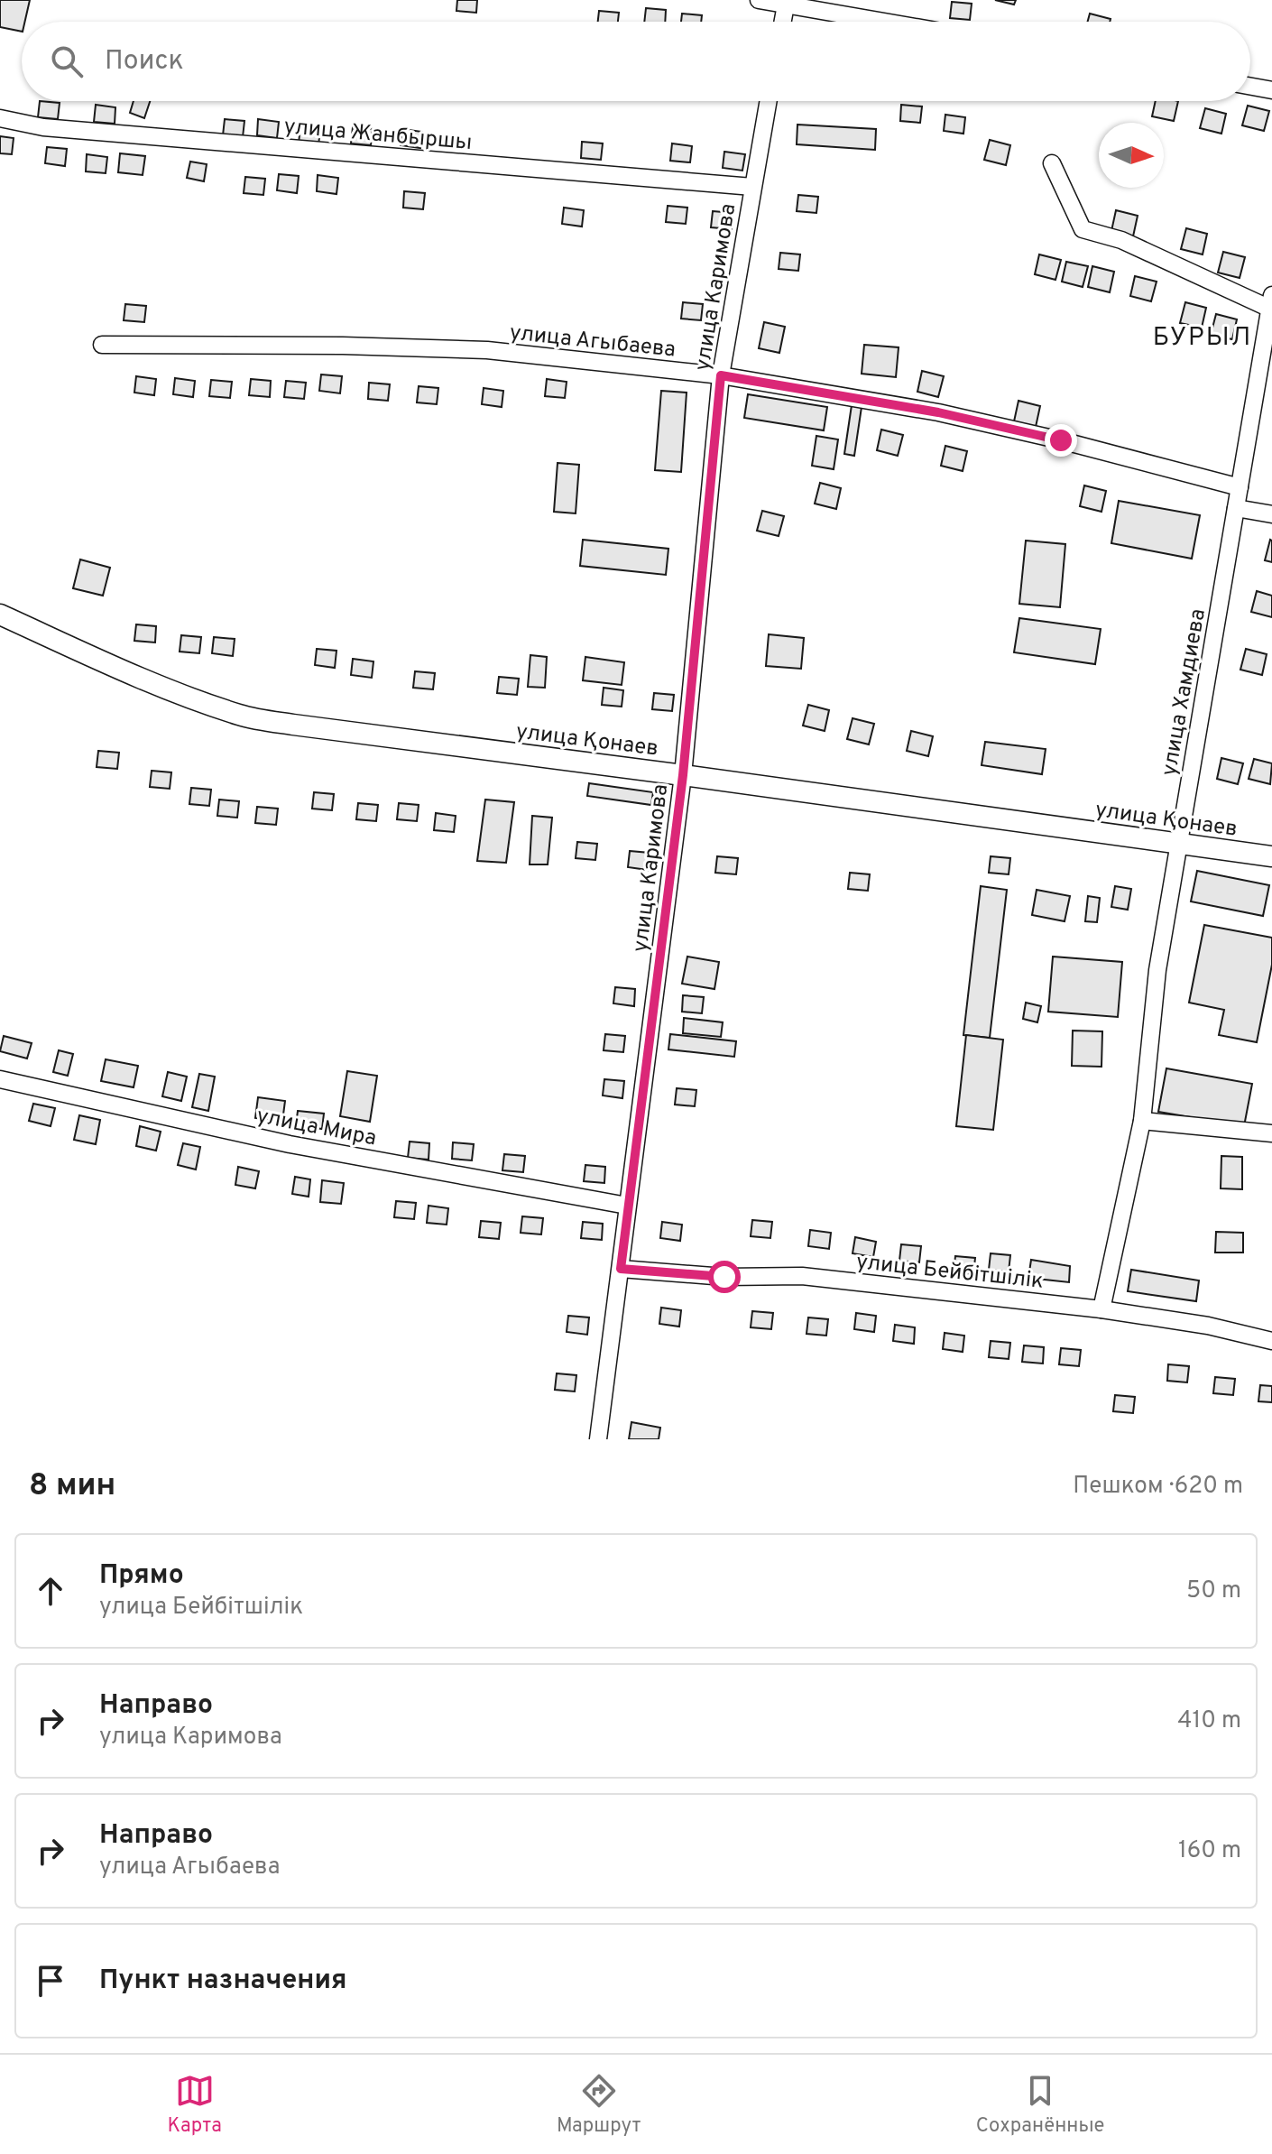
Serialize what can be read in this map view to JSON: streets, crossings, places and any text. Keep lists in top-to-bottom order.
{
  "streets": {
    "main road": ["улица Қонаев"],
    "street": [
      "улица Жанбыршы",
      "улица Каримова",
      "улица Агыбаева",
      "улица Хамдиева",
      "улица Мира",
      "улица Бейбітшілік"
    ]
  },
  "crossings": [
    ["улица Жанбыршы", "улица Каримова"],
    ["улица Каримова", "улица Агыбаева"],
    ["улица Каримова", "улица Қонаев"],
    ["улица Каримова", "улица Мира"],
    ["улица Каримова", "улица Бейбітшілік"],
    ["улица Агыбаева", "улица Хамдиева"],
    ["улица Хамдиева", "улица Қонаев"],
    ["улица Хамдиева", "улица Бейбітшілік"]
  ],
  "districts": ["БУРЫЛ"],
  "north": "right",
  "page": {
    "search": "Поиск",
    "heading": ["8 мин", "Пешком · 620 m"],
    "list": [
      ["Прямо", "улица Бейбітшілік", "50 m"],
      ["Направо", "улица Каримова", "410 m"],
      ["Направо", "улица Агыбаева", "160 m"],
      "Пункт назначения"
    ],
    "nav": ["Карта", "Маршрут", "Сохранённые"]
  }
}
